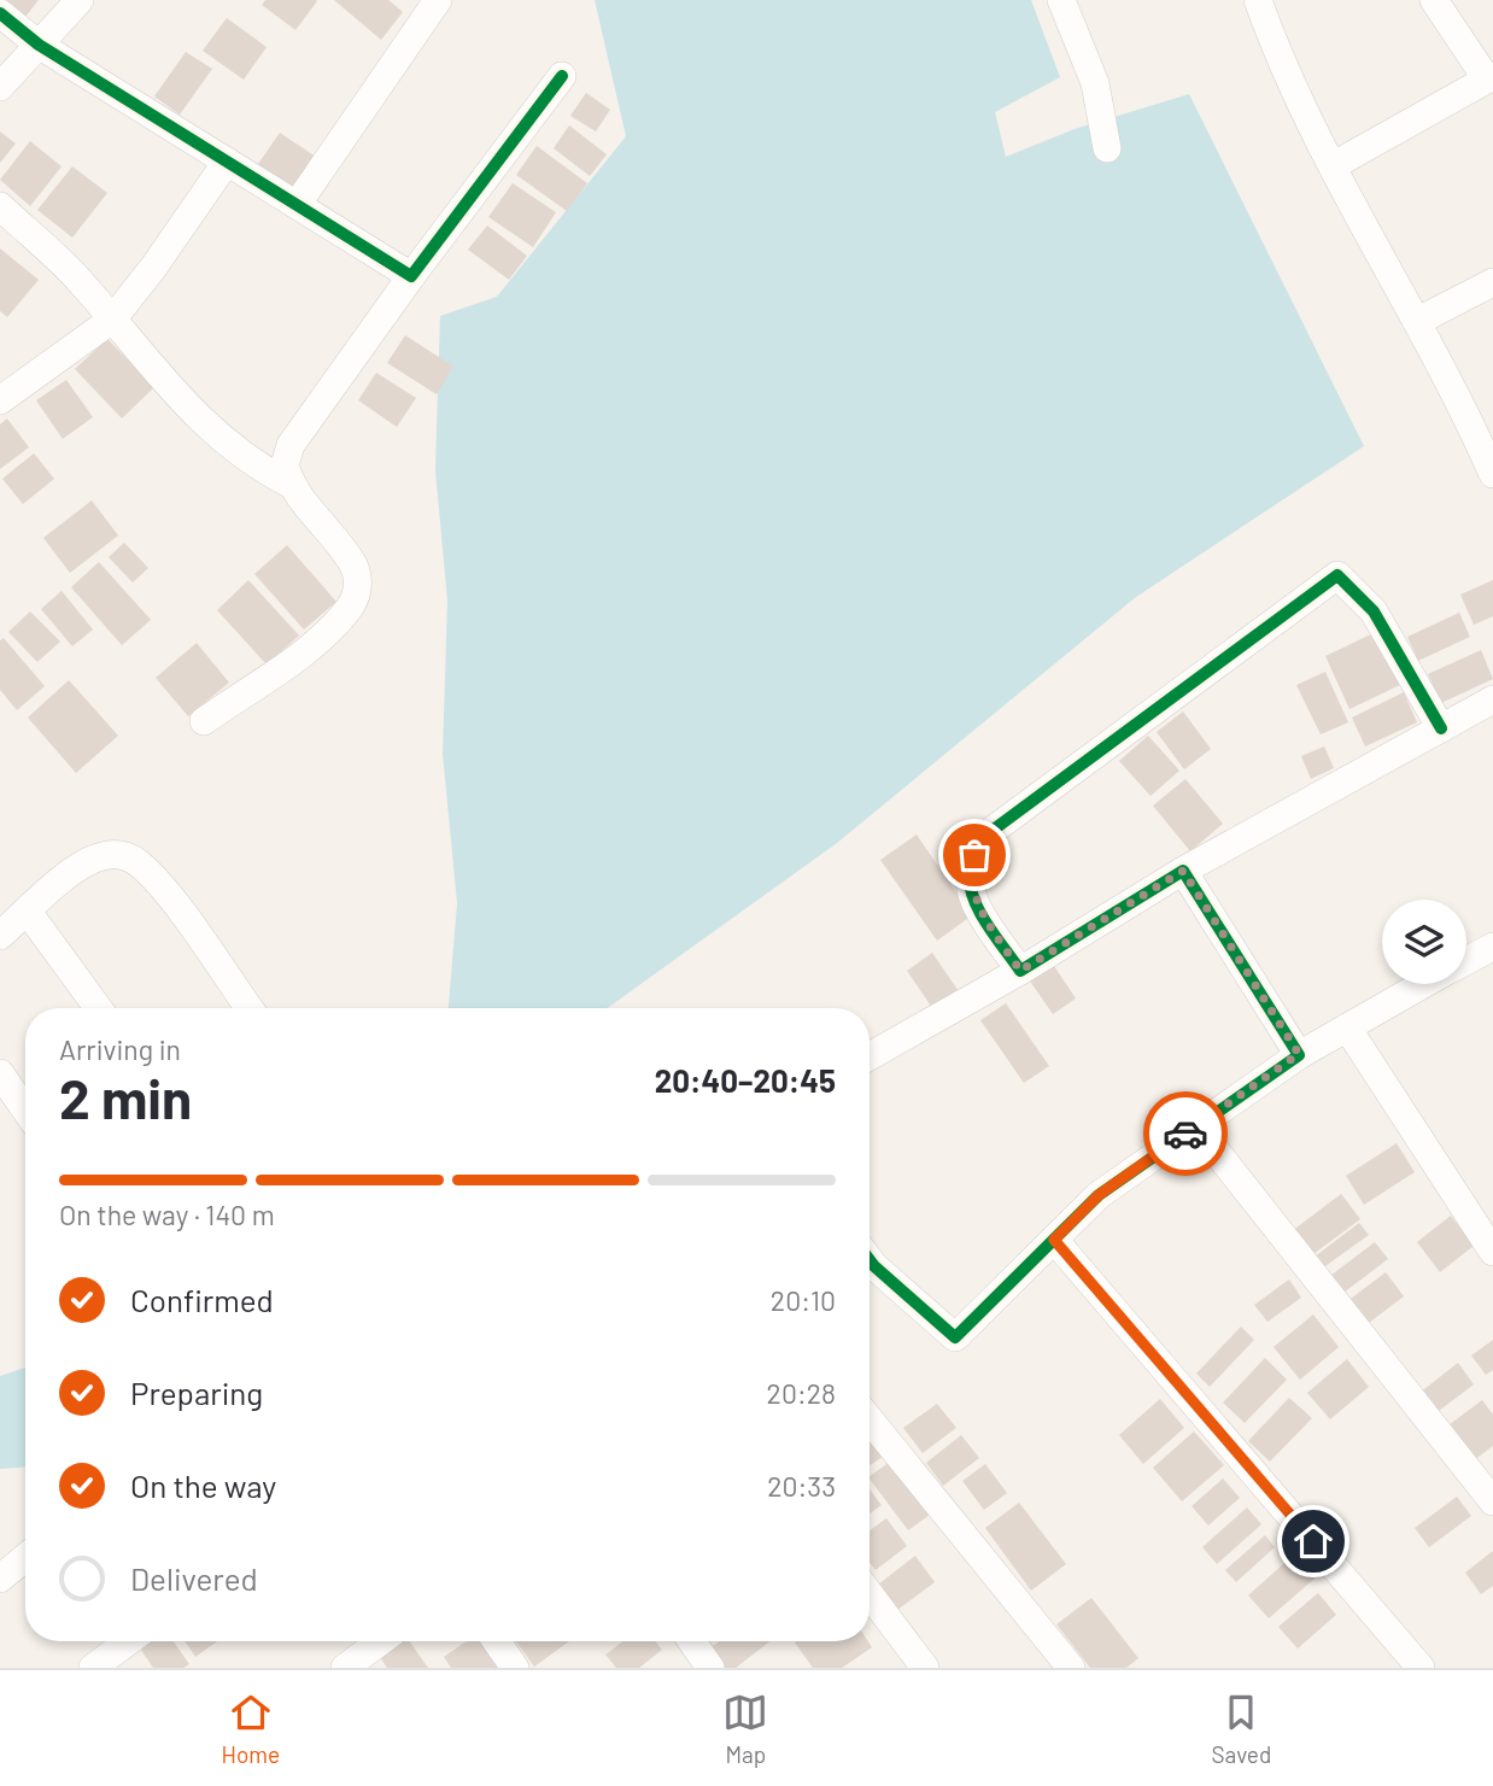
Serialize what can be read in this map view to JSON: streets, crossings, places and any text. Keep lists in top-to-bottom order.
{
  "page": {
    "heading": ["2 min", "Arriving in", "20:40–20:45"],
    "bar": "On the way · 140 m",
    "list": [
      ["Confirmed", "20:10"],
      ["Preparing", "20:28"],
      ["On the way", "20:33"],
      "Delivered"
    ],
    "tabs": ["Home", "Map", "Saved"]
  }
}
